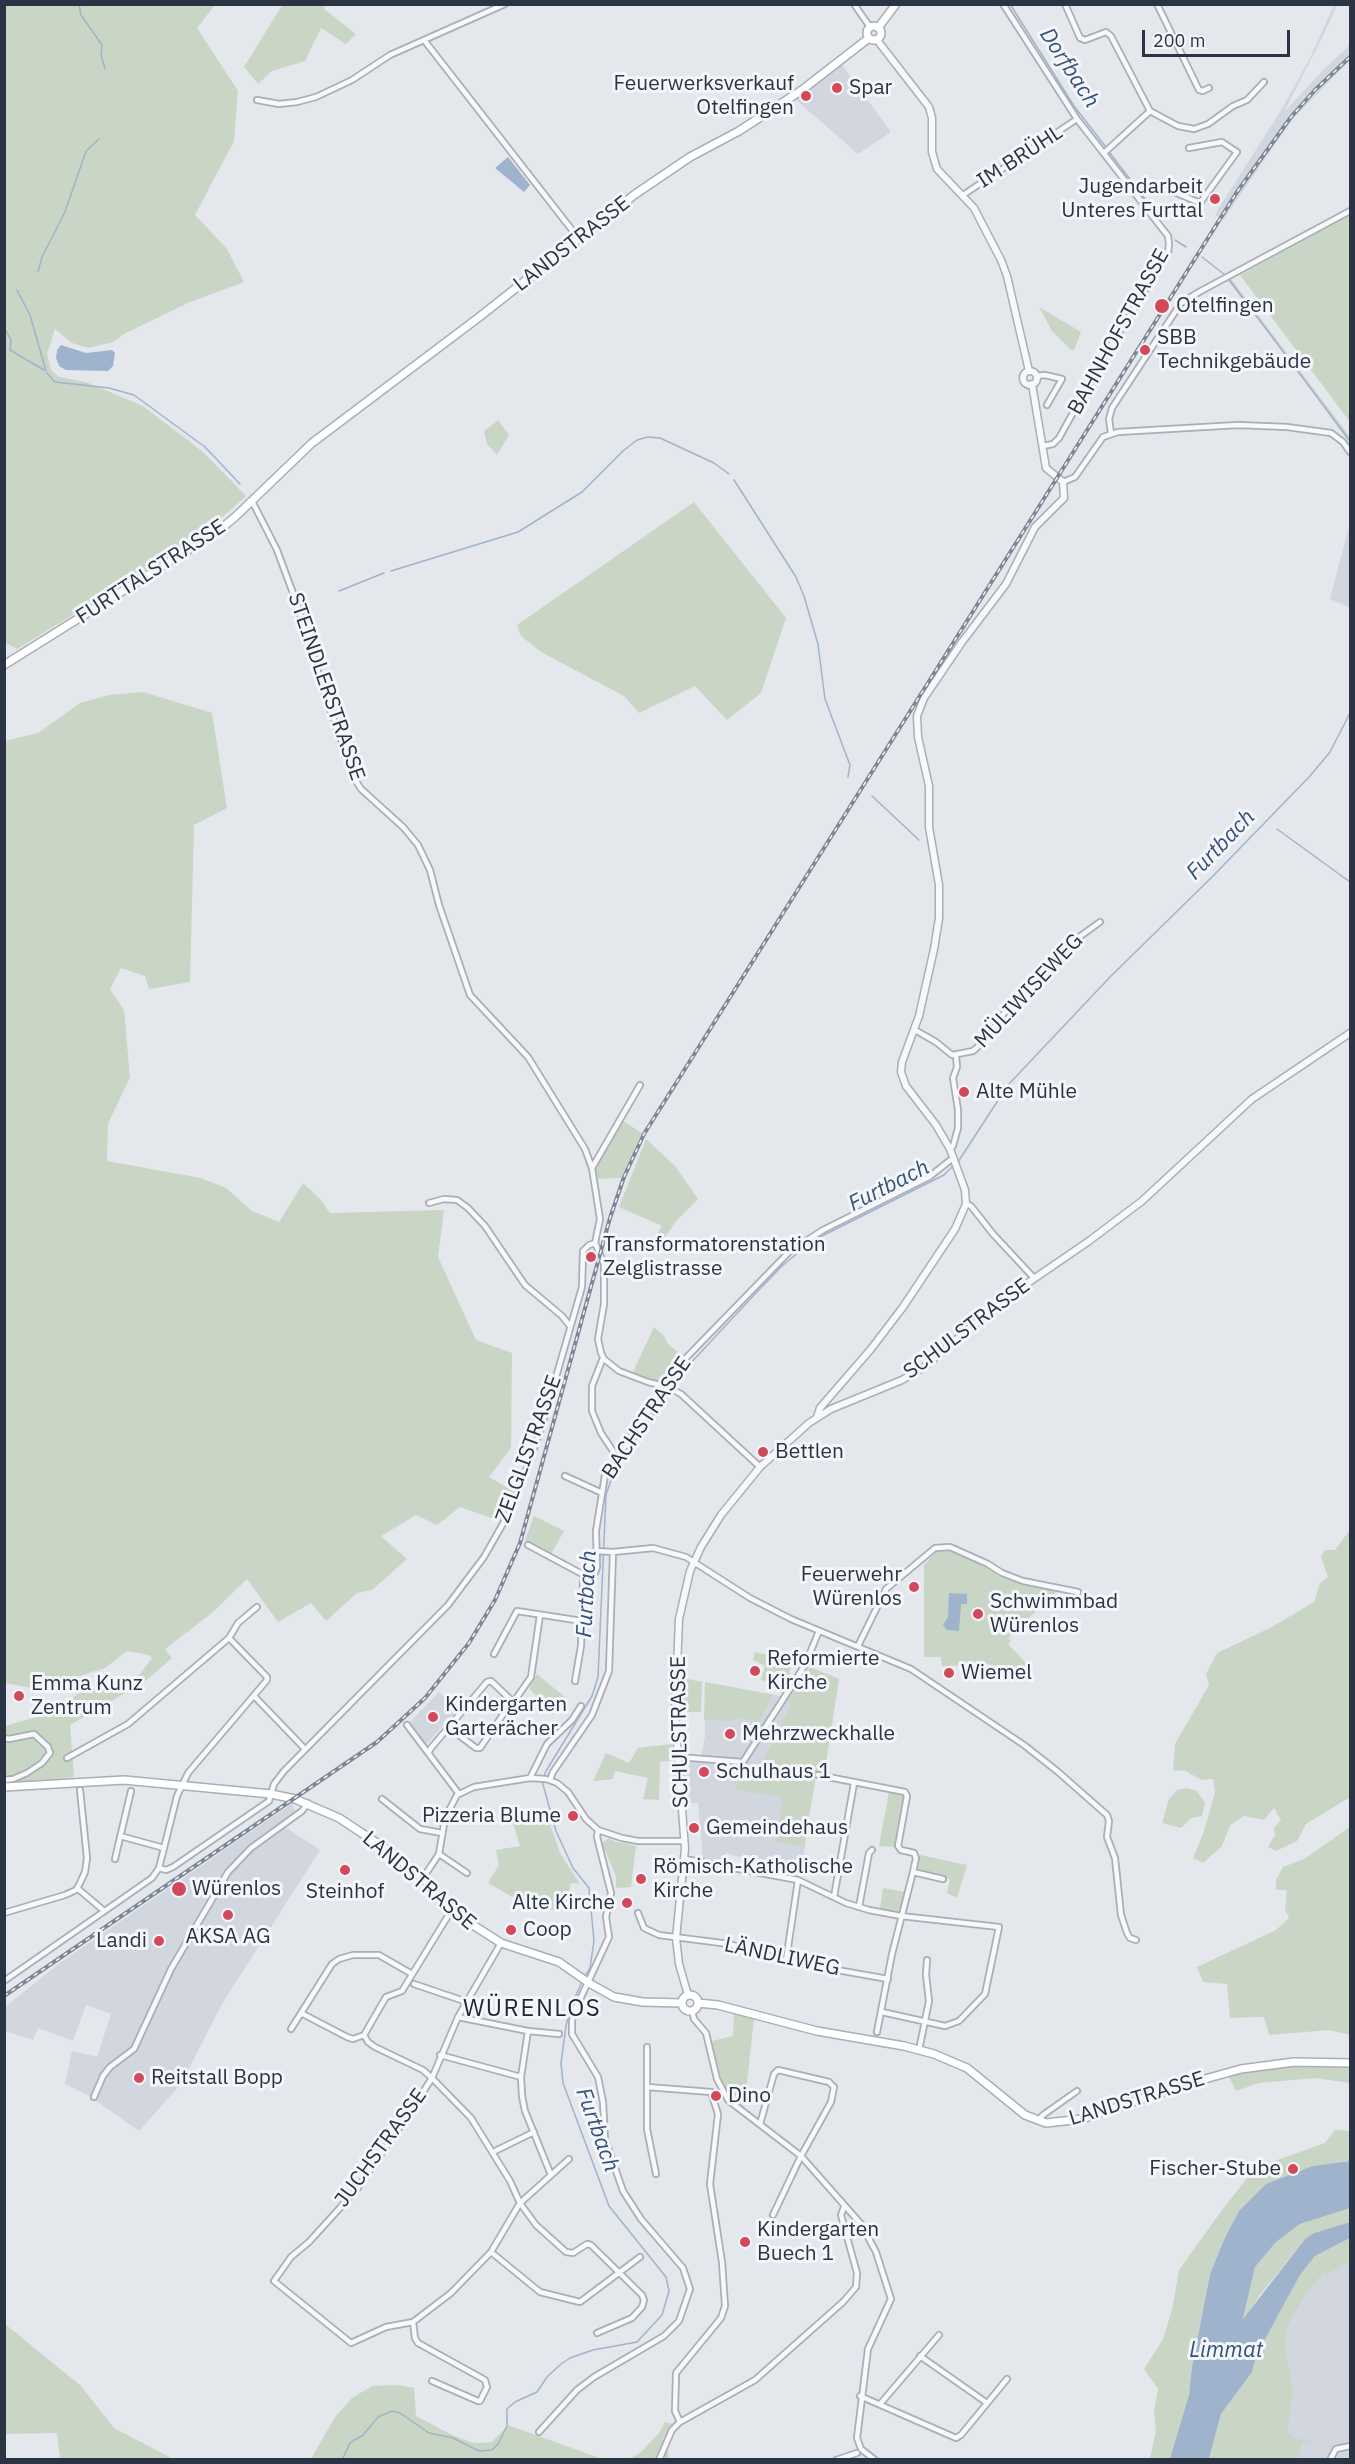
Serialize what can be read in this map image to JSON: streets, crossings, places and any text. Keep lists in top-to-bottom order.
{
  "streets": {
    "main road": ["LANDSTRASSE", "FURTTALSTRASSE"],
    "street": [
      "IM BRÜHL",
      "BAHNHOFSTRASSE",
      "STEINDLERSTRASSE",
      "MÜLIWISEWEG",
      "SCHULSTRASSE",
      "BACHSTRASSE",
      "ZELGLISTRASSE",
      "LÄNDLIWEG",
      "JUCHSTRASSE"
    ]
  },
  "crossings": [
    ["IM BRÜHL", "BAHNHOFSTRASSE"],
    ["LANDSTRASSE", "FURTTALSTRASSE"],
    ["LANDSTRASSE", "SCHULSTRASSE"],
    ["LANDSTRASSE", "ZELGLISTRASSE"],
    ["LANDSTRASSE", "JUCHSTRASSE"],
    ["FURTTALSTRASSE", "STEINDLERSTRASSE"],
    ["STEINDLERSTRASSE", "ZELGLISTRASSE"],
    ["SCHULSTRASSE", "LÄNDLIWEG"]
  ],
  "districts": ["WÜRENLOS"],
  "water": ["Dorfbach", "Furtbach", "Limmat"],
  "places": [
    "Spar",
    "Feuerwerksverkauf Otelfingen",
    "Jugendarbeit Unteres Furttal",
    "Otelfingen",
    "SBB Technikgebäude",
    "Alte Mühle",
    "Transformatorenstation Zelglistrasse",
    "Bettlen",
    "Feuerwehr Würenlos",
    "Schwimmbad Würenlos",
    "Reformierte Kirche",
    "Wiemel",
    "Emma Kunz Zentrum",
    "Kindergarten Garterächer",
    "Mehrzweckhalle",
    "Schulhaus 1",
    "Pizzeria Blume",
    "Gemeindehaus",
    "Steinhof",
    "Römisch-Katholische Kirche",
    "Würenlos",
    "Alte Kirche",
    "AKSA AG",
    "Coop",
    "Landi",
    "Reitstall Bopp",
    "Dino",
    "Fischer-Stube",
    "Kindergarten Buech 1"
  ],
  "scale_bar": "200 m"
}
